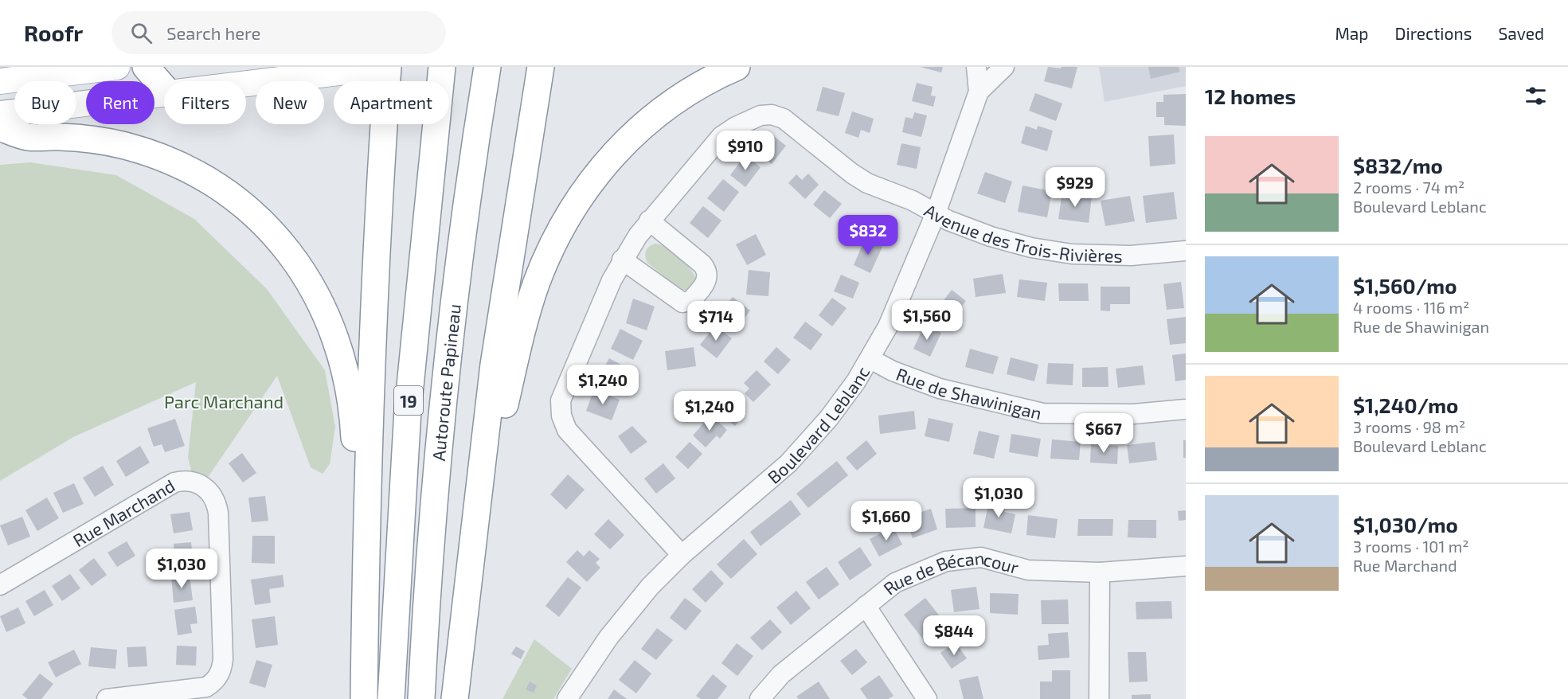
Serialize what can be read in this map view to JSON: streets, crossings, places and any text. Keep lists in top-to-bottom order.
{
  "streets": {
    "highway": ["Autoroute Papineau", "19"],
    "street": [
      "Avenue des Trois-Rivières",
      "Rue de Shawinigan",
      "Boulevard Leblanc",
      "Rue Marchand",
      "Rue de Bécancour"
    ]
  },
  "crossings": [
    ["Avenue des Trois-Rivières", "Boulevard Leblanc"],
    ["Rue de Shawinigan", "Boulevard Leblanc"]
  ],
  "parks": ["Parc Marchand"],
  "page": {
    "header": "Roofr",
    "search": "Search here",
    "nav": ["Map", "Directions", "Saved"],
    "heading": "12 homes",
    "chip": [
      "Buy",
      "Rent",
      "Filters",
      "New",
      "Apartment"
    ],
    "list": [
      {
        "name": "$832/mo",
        "note": "2 rooms · 74 m² · Boulevard Leblanc"
      },
      {
        "name": "$1,560/mo",
        "note": "4 rooms · 116 m² · Rue de Shawinigan"
      },
      {
        "name": "$1,240/mo",
        "note": "3 rooms · 98 m² · Boulevard Leblanc"
      },
      {
        "name": "$1,030/mo",
        "note": "3 rooms · 101 m² · Rue Marchand"
      }
    ],
    "price": [
      "$910",
      "$929",
      "$832",
      "$1,560",
      "$714",
      "$1,240",
      "$1,240",
      "$667",
      "$1,030",
      "$1,660",
      "$1,030",
      "$844"
    ]
  }
}
